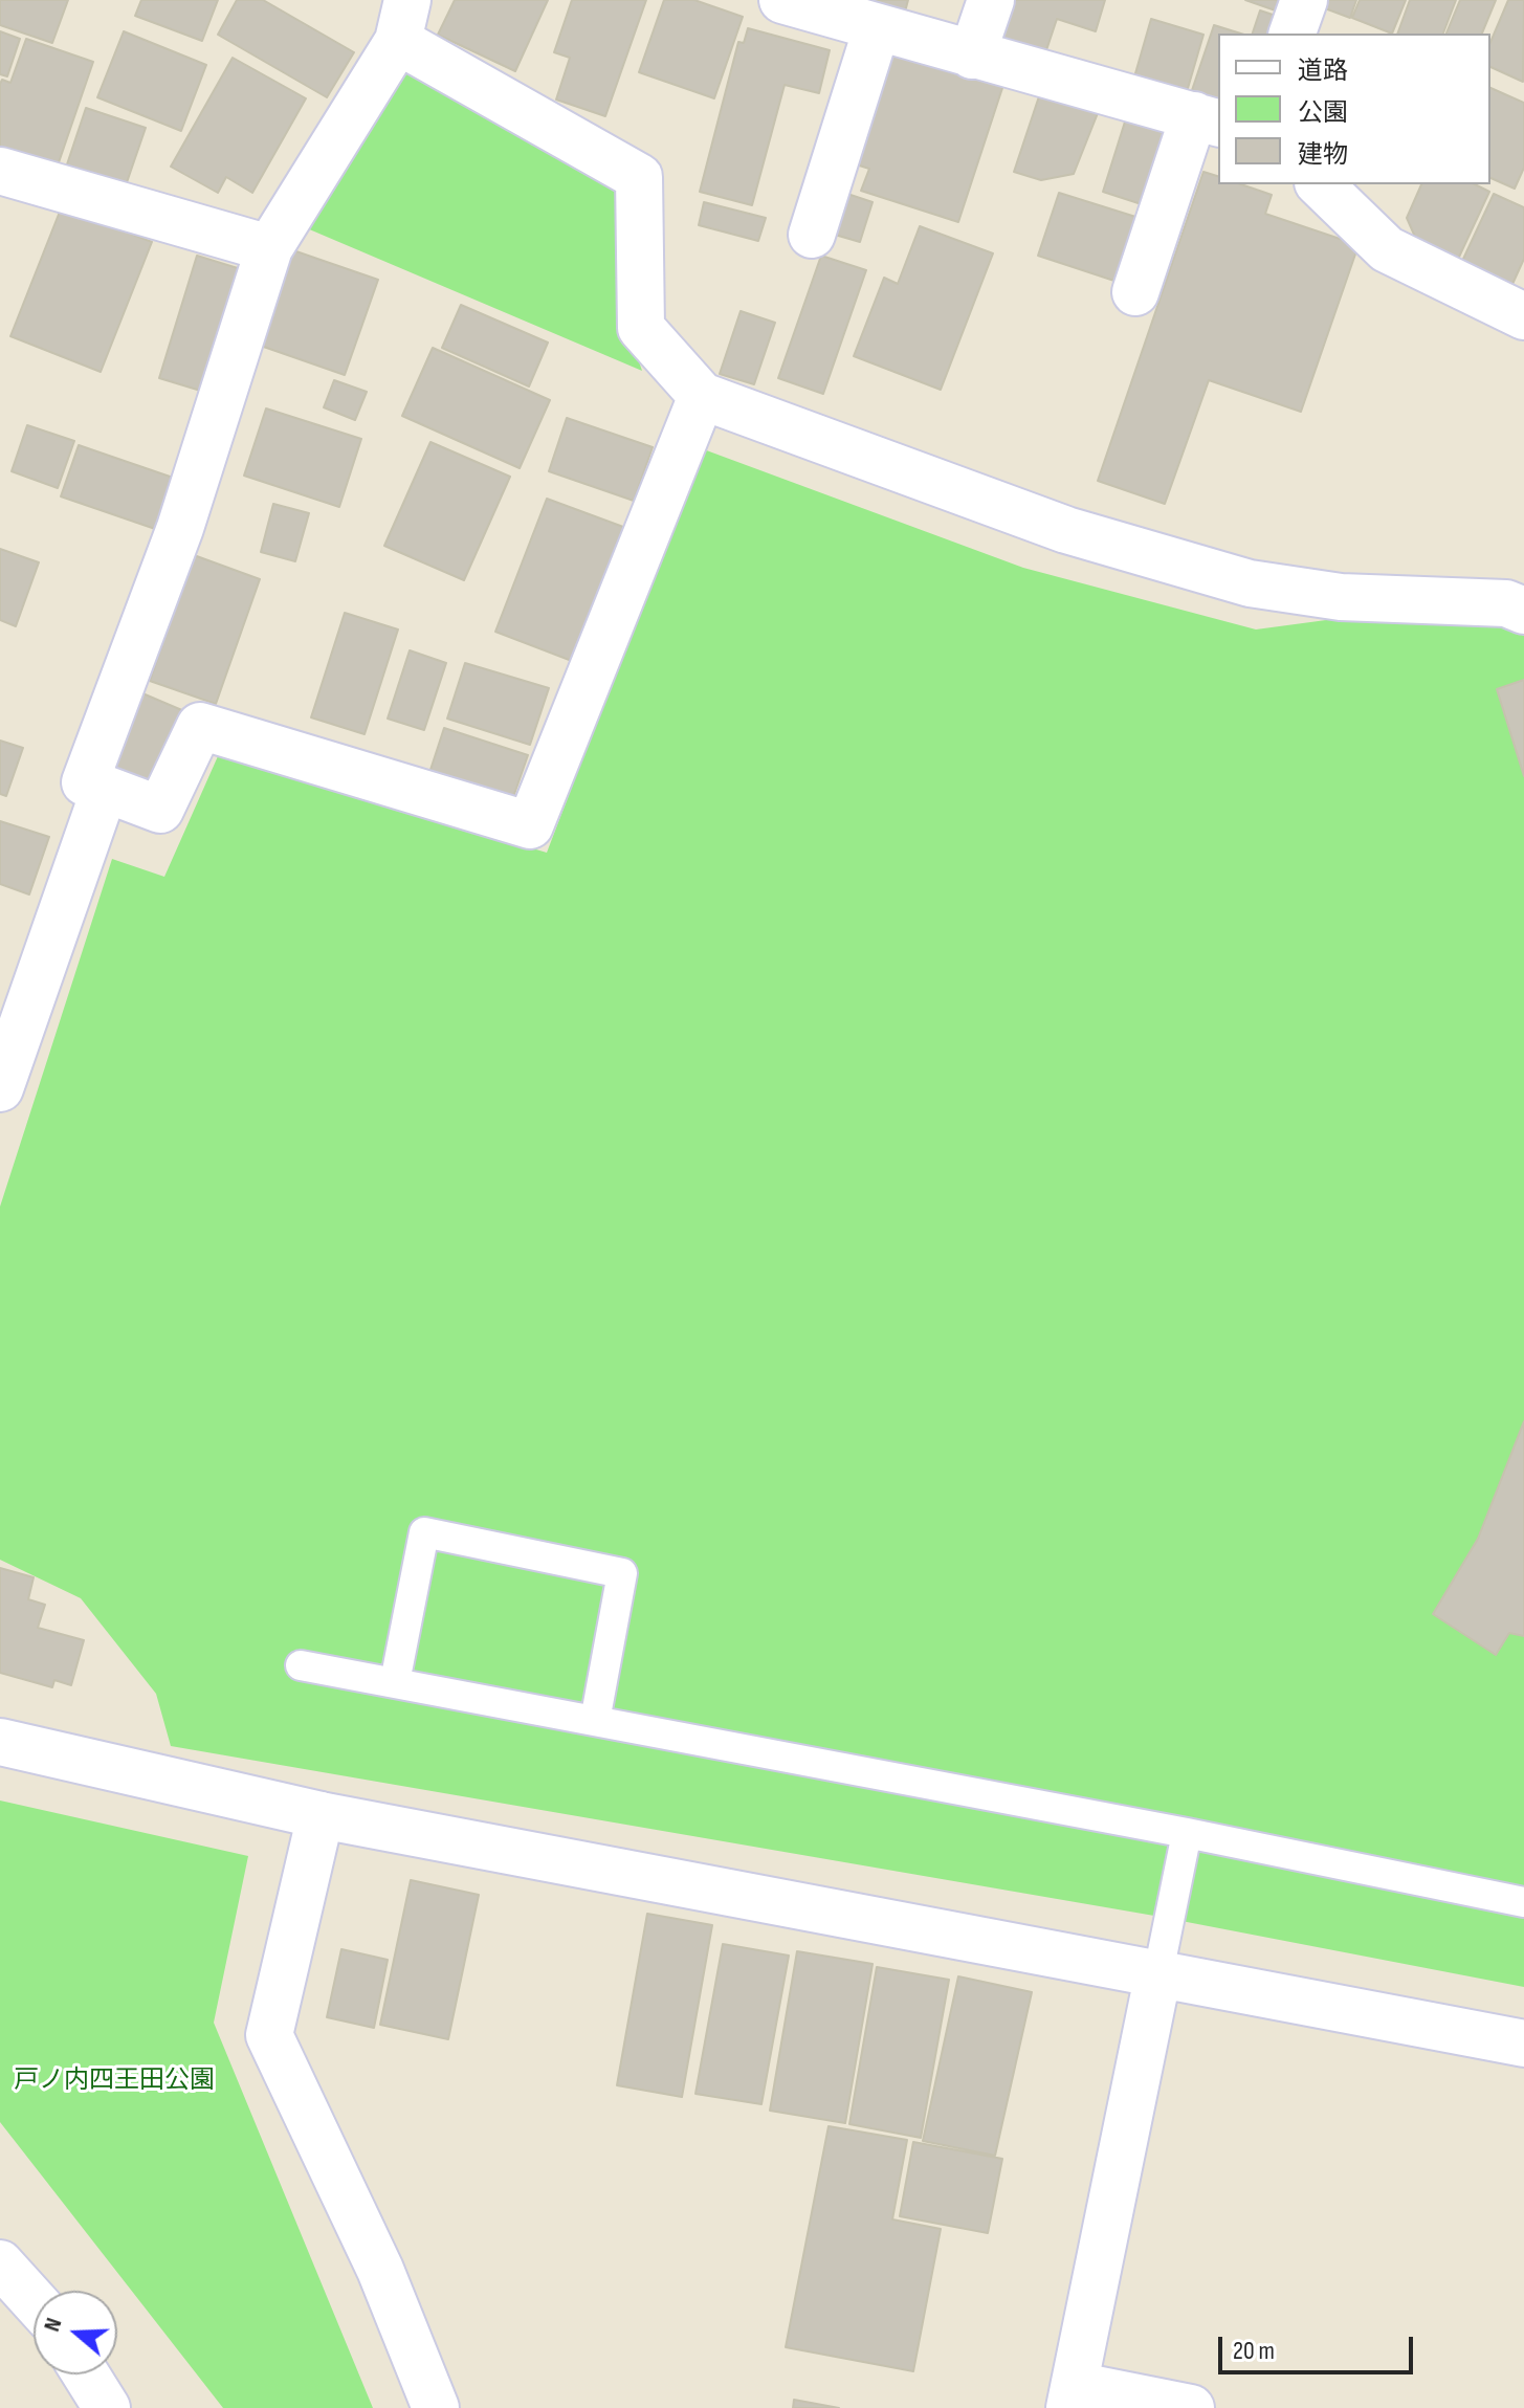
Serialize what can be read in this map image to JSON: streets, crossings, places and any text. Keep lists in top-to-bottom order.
{
  "parks": ["戸ノ内四王田公園"],
  "legend": ["道路", "公園", "建物"],
  "scale_bar": "20 m",
  "north": "left"
}
